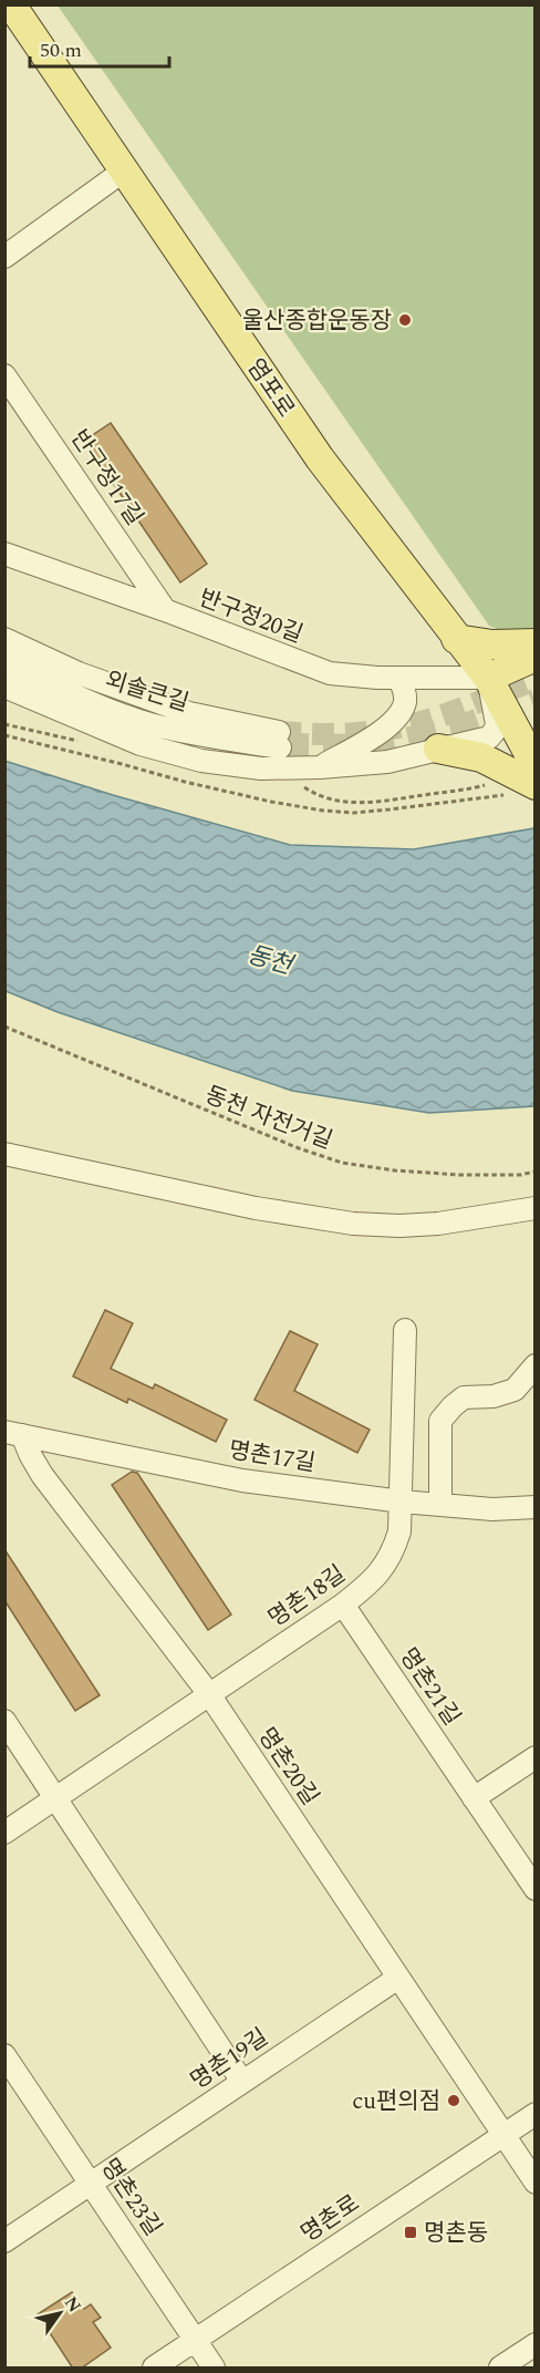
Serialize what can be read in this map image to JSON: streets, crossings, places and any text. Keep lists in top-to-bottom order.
{
  "streets": {
    "main road": ["염포로"],
    "street": [
      "반구정17길",
      "반구정20길",
      "외솔큰길",
      "명촌17길",
      "명촌18길",
      "명촌21길",
      "명촌20길",
      "명촌19길",
      "명촌23길",
      "명촌로"
    ],
    "path": ["동천 자전거길"]
  },
  "crossings": [
    ["염포로", "반구정20길"],
    ["반구정17길", "반구정20길"],
    ["명촌17길", "명촌18길"],
    ["명촌17길", "명촌20길"],
    ["명촌18길", "명촌21길"],
    ["명촌18길", "명촌20길"],
    ["명촌20길", "명촌19길"],
    ["명촌20길", "명촌로"],
    ["명촌19길", "명촌23길"],
    ["명촌23길", "명촌로"]
  ],
  "water": ["동천"],
  "places": {
    "other": ["울산종합운동장", "cu편의점"],
    "transit": ["명촌동"]
  },
  "scale_bar": "50 m",
  "north": "top right"
}
